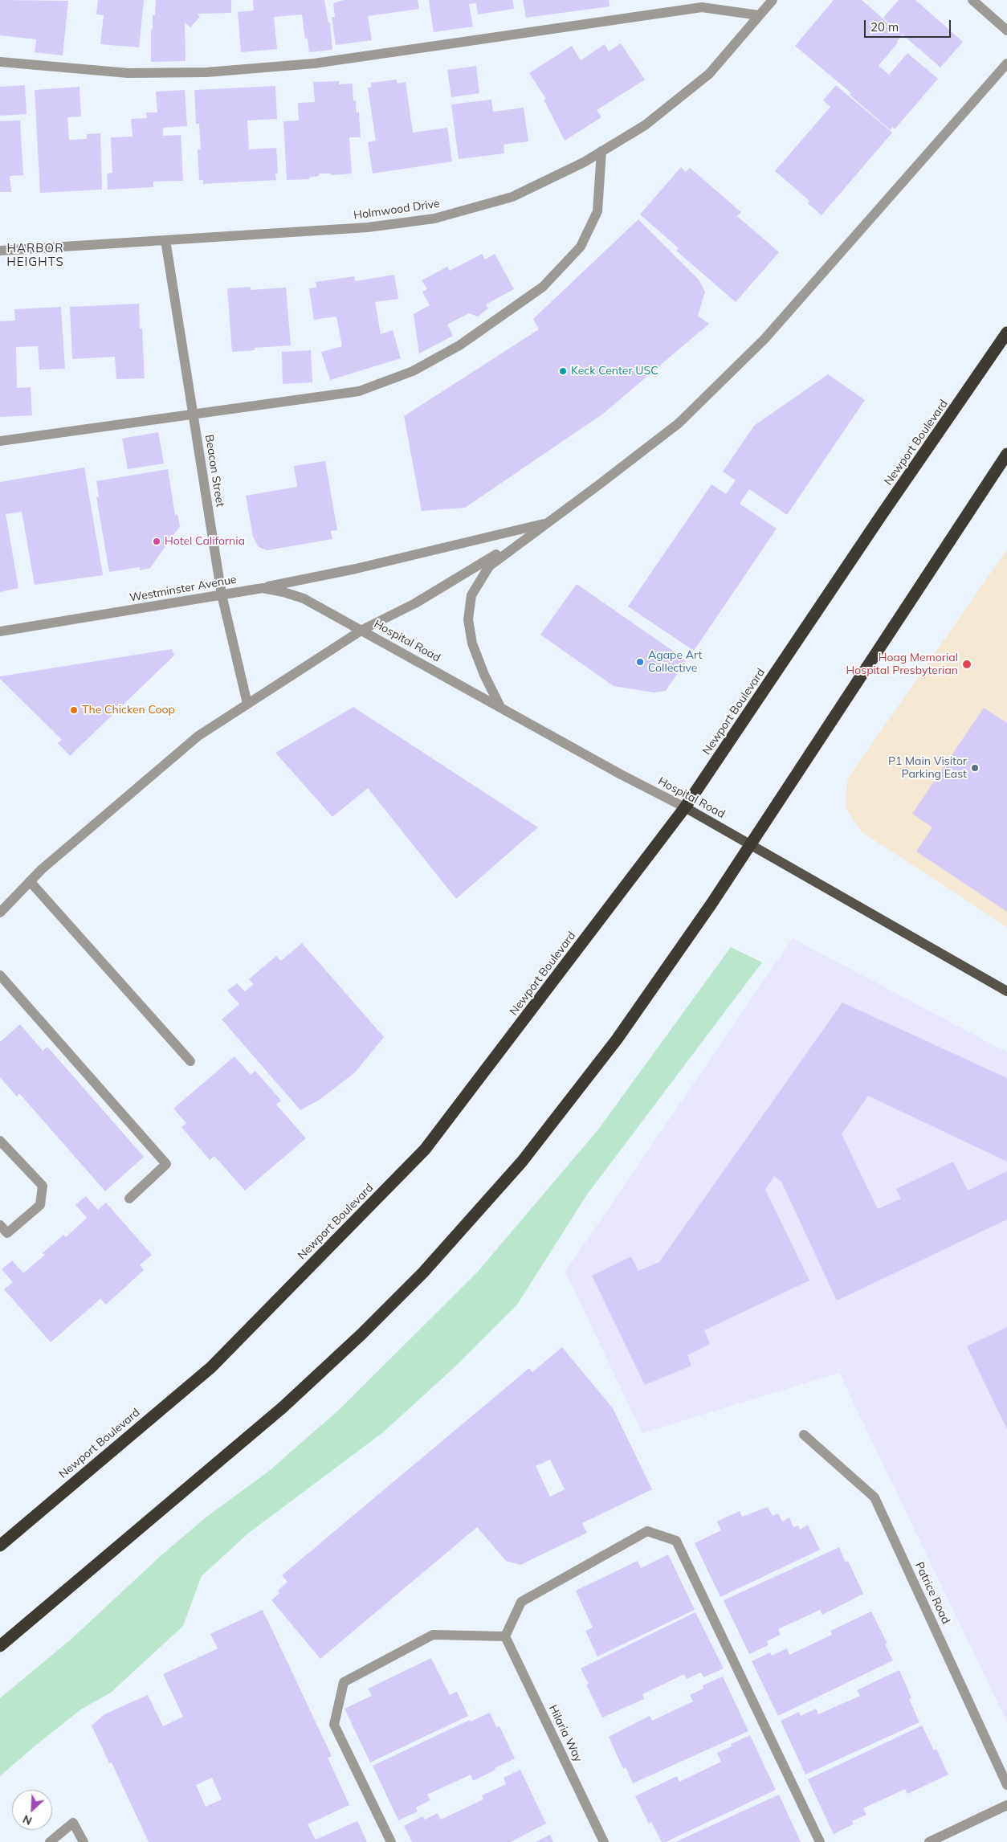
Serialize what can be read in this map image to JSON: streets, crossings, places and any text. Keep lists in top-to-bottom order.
{
  "streets": {
    "highway": ["Newport Boulevard"],
    "main road": ["Hospital Road"],
    "street": [
      "Holmwood Drive",
      "Beacon Street",
      "Westminster Avenue",
      "Patrice Road",
      "Hilaria Way"
    ]
  },
  "crossings": [
    ["Holmwood Drive", "Beacon Street"],
    ["Newport Boulevard", "Hospital Road"],
    ["Beacon Street", "Westminster Avenue"],
    ["Westminster Avenue", "Hospital Road"]
  ],
  "districts": ["HARBOR HEIGHTS"],
  "places": [
    "Keck Center USC",
    "Hotel California",
    "Agape Art Collective",
    "Hoag Memorial Hospital Presbyterian",
    "The Chicken Coop",
    "P1 Main Visitor Parking East"
  ],
  "scale_bar": "20 m",
  "north": "bottom left"
}
